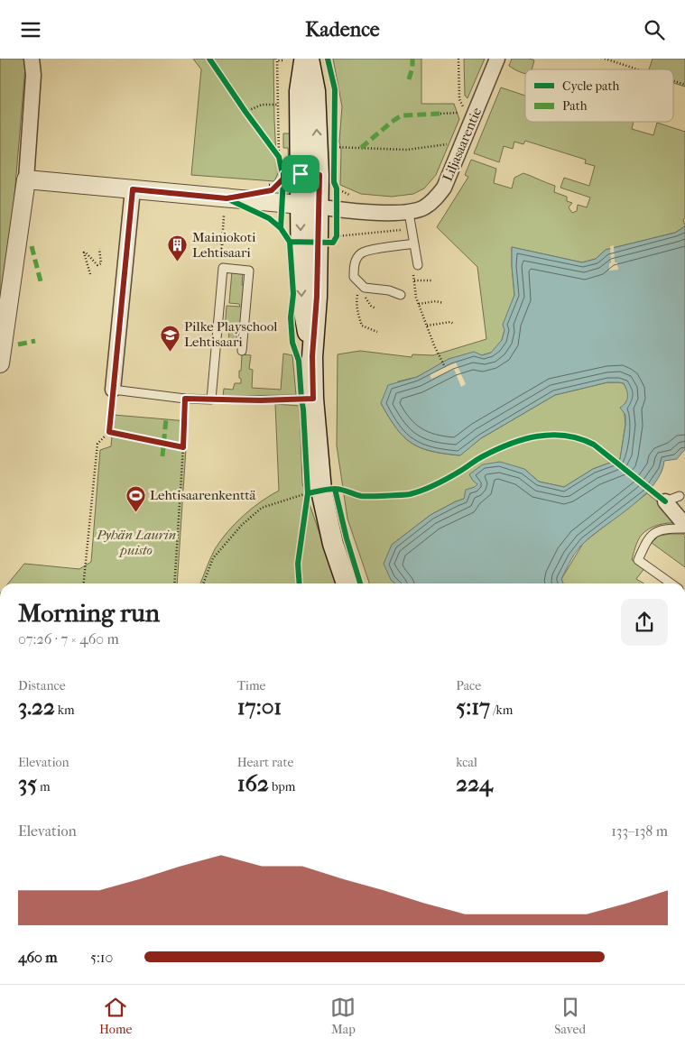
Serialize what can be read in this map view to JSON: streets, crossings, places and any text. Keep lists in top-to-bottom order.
{
  "streets": {
    "street": ["Liljasaarentie"]
  },
  "parks": ["Pyhän Laurin puisto"],
  "places": {
    "building": ["Mainiokoti Lehtisaari"],
    "school or university": ["Pilke Playschool Lehtisaari"],
    "sports": ["Lehtisaarenkenttä"]
  },
  "legend": ["Cycle path", "Path"],
  "page": {
    "header": "Kadence",
    "heading": ["Morning run", "07:26 · 7 × 460 m"],
    "stats": [
      ["Distance", "3.22 km"],
      ["Time", "17:01"],
      ["Pace", "5:17 /km"],
      ["Elevation", "35 m"],
      ["Heart rate", "162 bpm"],
      ["kcal", "224"]
    ],
    "chart": ["Elevation", "133–138 m"],
    "list": [
      {
        "name": "460 m",
        "note": "5:10"
      }
    ],
    "tabs": ["Home", "Map", "Saved"]
  }
}
